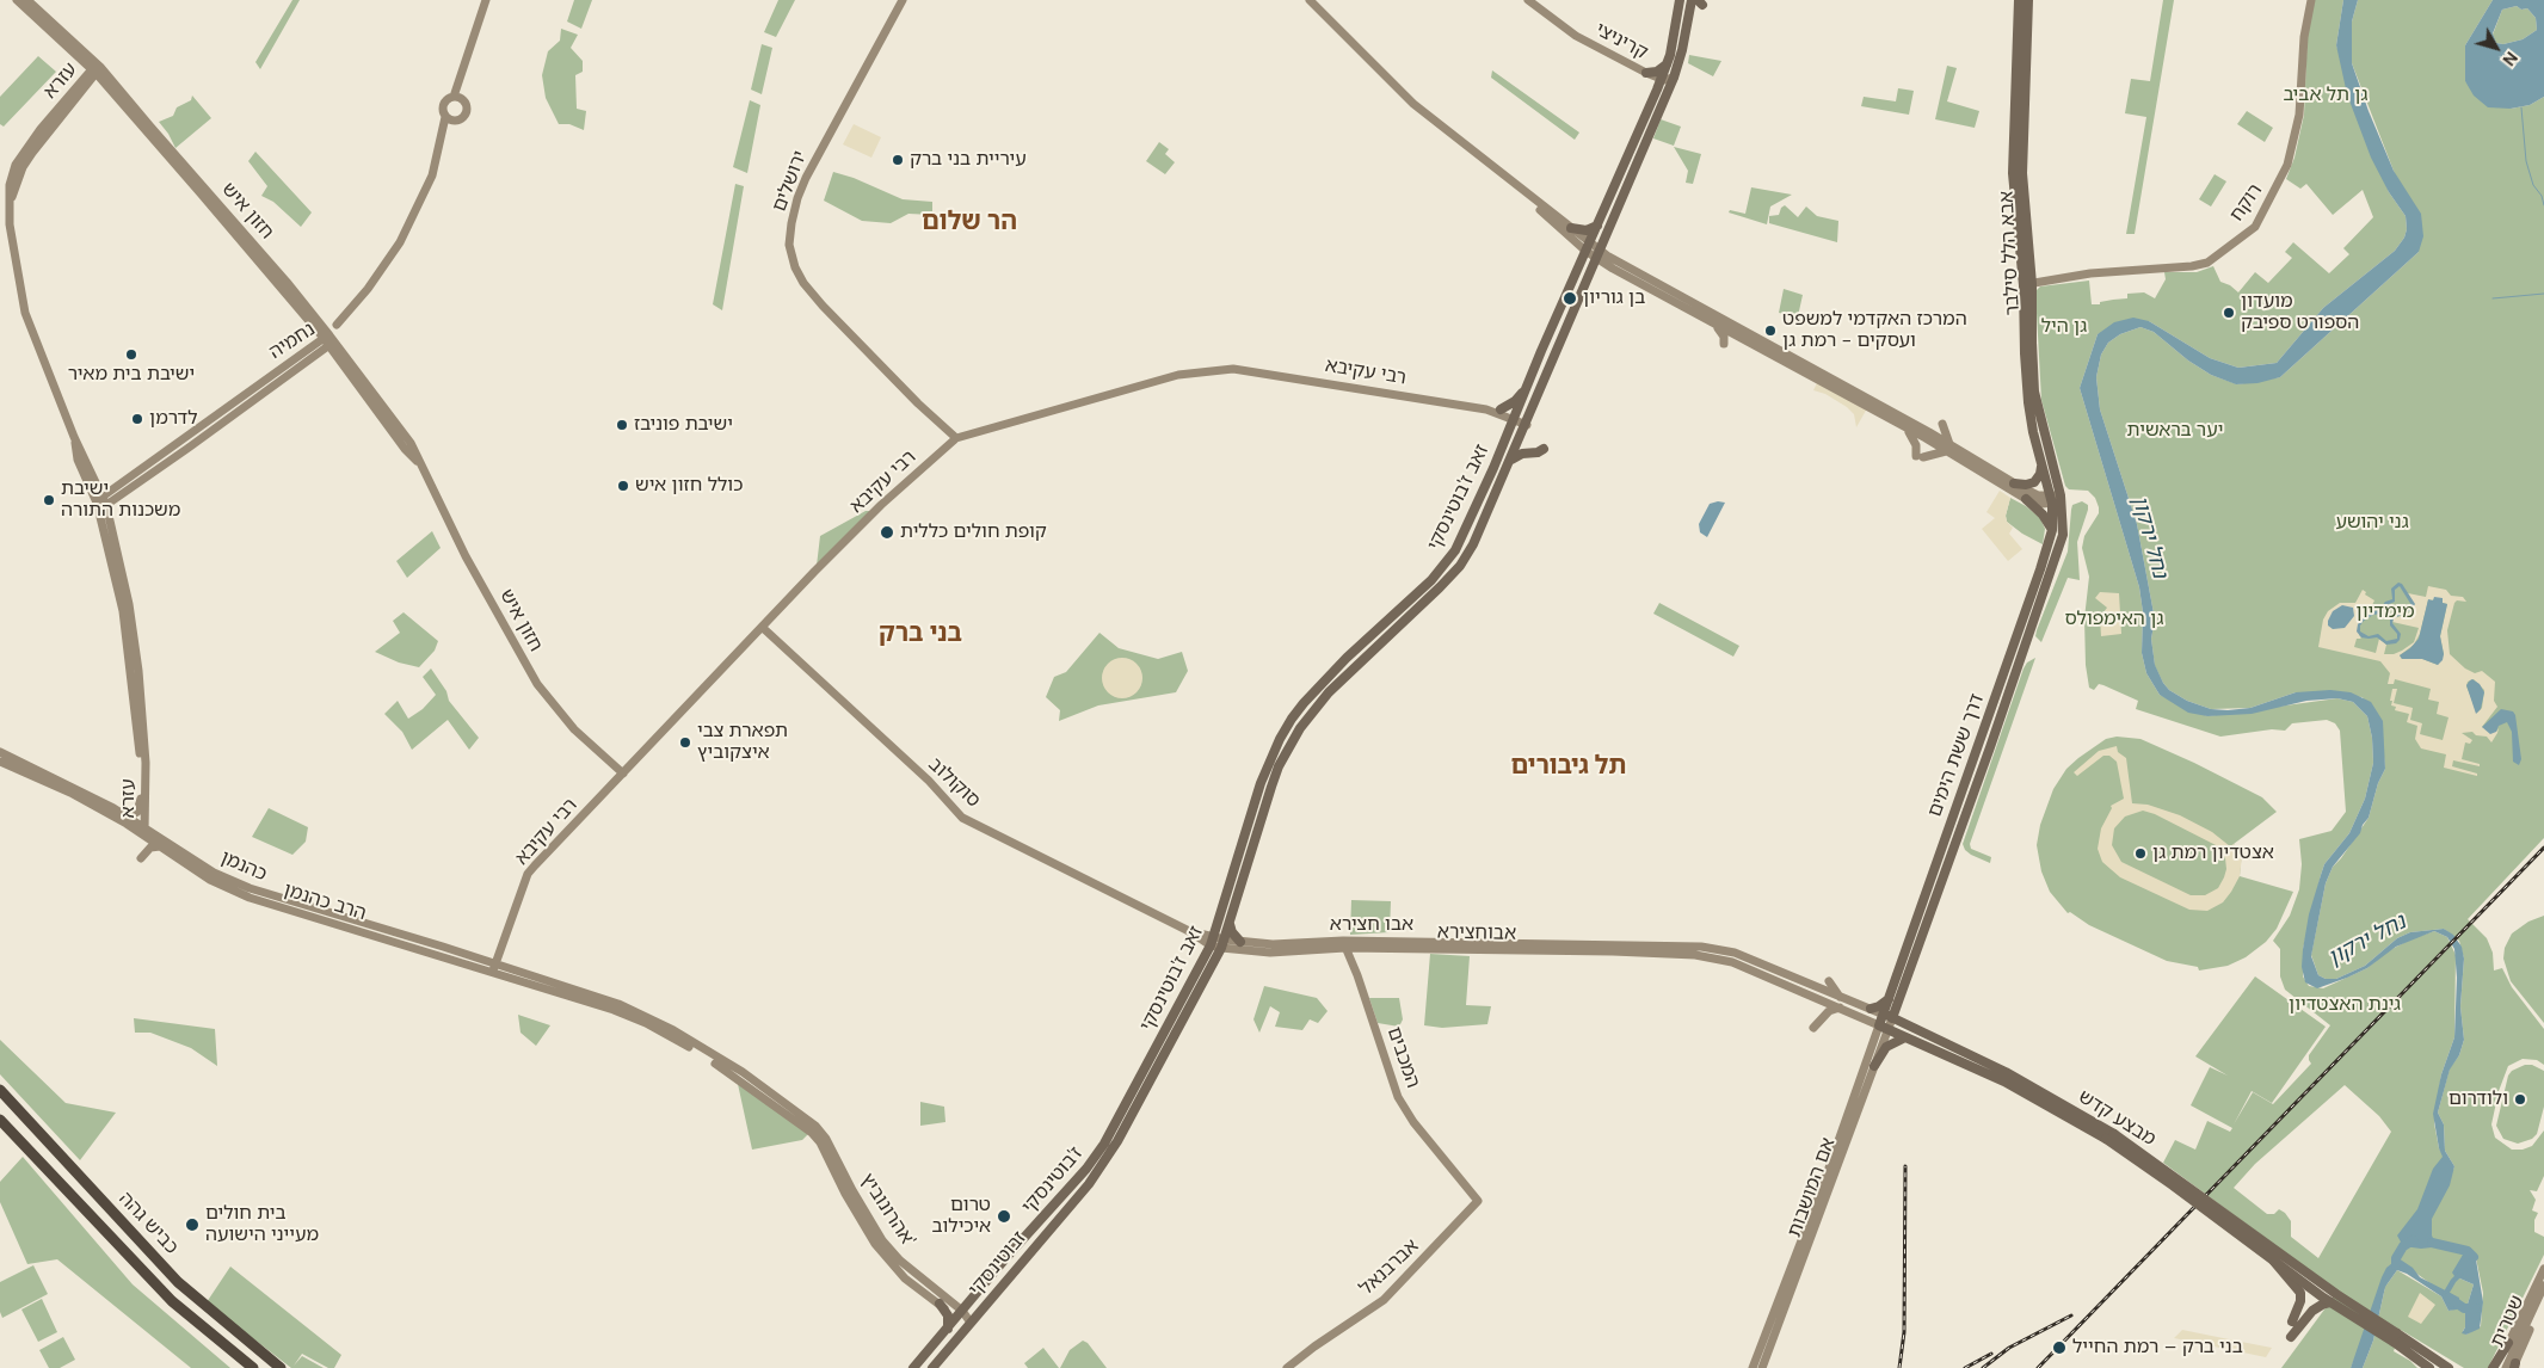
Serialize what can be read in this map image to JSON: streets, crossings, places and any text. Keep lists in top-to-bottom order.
{
  "streets": {
    "highway": ["כביש גהה"],
    "main road": [
      "אבא הלל סילבר",
      "זאב ז'בוטינסקי",
      "דרך ששת הימים",
      "מבצע קדש",
      "ז'בוטינסקי",
      "זבוטינסקי"
    ],
    "street": [
      "קריניצי",
      "עזרא",
      "ירושלים",
      "רוקח",
      "חזון איש",
      "נחמיה",
      "רבי עקיבא",
      "סוקולוב",
      "כהנמן",
      "הרב כהנמן",
      "אבו חצירא",
      "אבוחצירא",
      "המכבים",
      "אם המושבות",
      "אהרונוביץ'",
      "אברבנאל",
      "שטרית"
    ]
  },
  "crossings": [
    ["קריניצי", "זאב ז'בוטינסקי"],
    ["עזרא", "חזון איש"],
    ["עזרא", "נחמיה"],
    ["עזרא", "כהנמן"],
    ["עזרא", "הרב כהנמן"],
    ["ירושלים", "רבי עקיבא"],
    ["רוקח", "אבא הלל סילבר"],
    ["חזון איש", "נחמיה"],
    ["חזון איש", "רבי עקיבא"],
    ["אבא הלל סילבר", "דרך ששת הימים"],
    ["רבי עקיבא", "זאב ז'בוטינסקי"],
    ["רבי עקיבא", "סוקולוב"],
    ["רבי עקיבא", "כהנמן"],
    ["רבי עקיבא", "הרב כהנמן"],
    ["רבי עקיבא", "אהרונוביץ'"],
    ["זאב ז'בוטינסקי", "סוקולוב"],
    ["זאב ז'בוטינסקי", "אבו חצירא"],
    ["זאב ז'בוטינסקי", "אבוחצירא"],
    ["זאב ז'בוטינסקי", "ז'בוטינסקי"],
    ["זאב ז'בוטינסקי", "זבוטינסקי"],
    ["דרך ששת הימים", "מבצע קדש"],
    ["דרך ששת הימים", "אם המושבות"],
    ["סוקולוב", "אבו חצירא"],
    ["סוקולוב", "אבוחצירא"],
    ["כהנמן", "הרב כהנמן"],
    ["כהנמן", "אהרונוביץ'"],
    ["הרב כהנמן", "אהרונוביץ'"],
    ["אבו חצירא", "אבוחצירא"],
    ["אבו חצירא", "המכבים"],
    ["אבוחצירא", "המכבים"],
    ["אבוחצירא", "מבצע קדש"],
    ["המכבים", "אברבנאל"],
    ["מבצע קדש", "אם המושבות"],
    ["ז'בוטינסקי", "אהרונוביץ'"],
    ["אהרונוביץ'", "זבוטינסקי"]
  ],
  "districts": ["הר שלום", "בני ברק", "תל גיבורים"],
  "water": ["נחל ירקון"],
  "parks": [
    "גן תל אביב",
    "גן היל",
    "יער בראשית",
    "גני יהושע",
    "מימדיון",
    "גן האימפולס",
    "גינת האצטדיון"
  ],
  "places": [
    "עיריית בני ברק",
    "בן גוריון",
    "מועדון הספורט ספיבק",
    "המרכז האקדמי למשפט ועסקים - רמת גן",
    "ישיבת בית מאיר",
    "לדרמן",
    "ישיבת פוניבז",
    "כולל חזון איש",
    "ישיבת משכנות התורה",
    "קופת חולים כללית",
    "תפארת צבי איצקוביץ",
    "אצטדיון רמת גן",
    "ולודרום",
    "טרום איכילוב",
    "בית חולים מעייני הישועה",
    "בני ברק – רמת החייל"
  ],
  "north": "bottom right"
}
